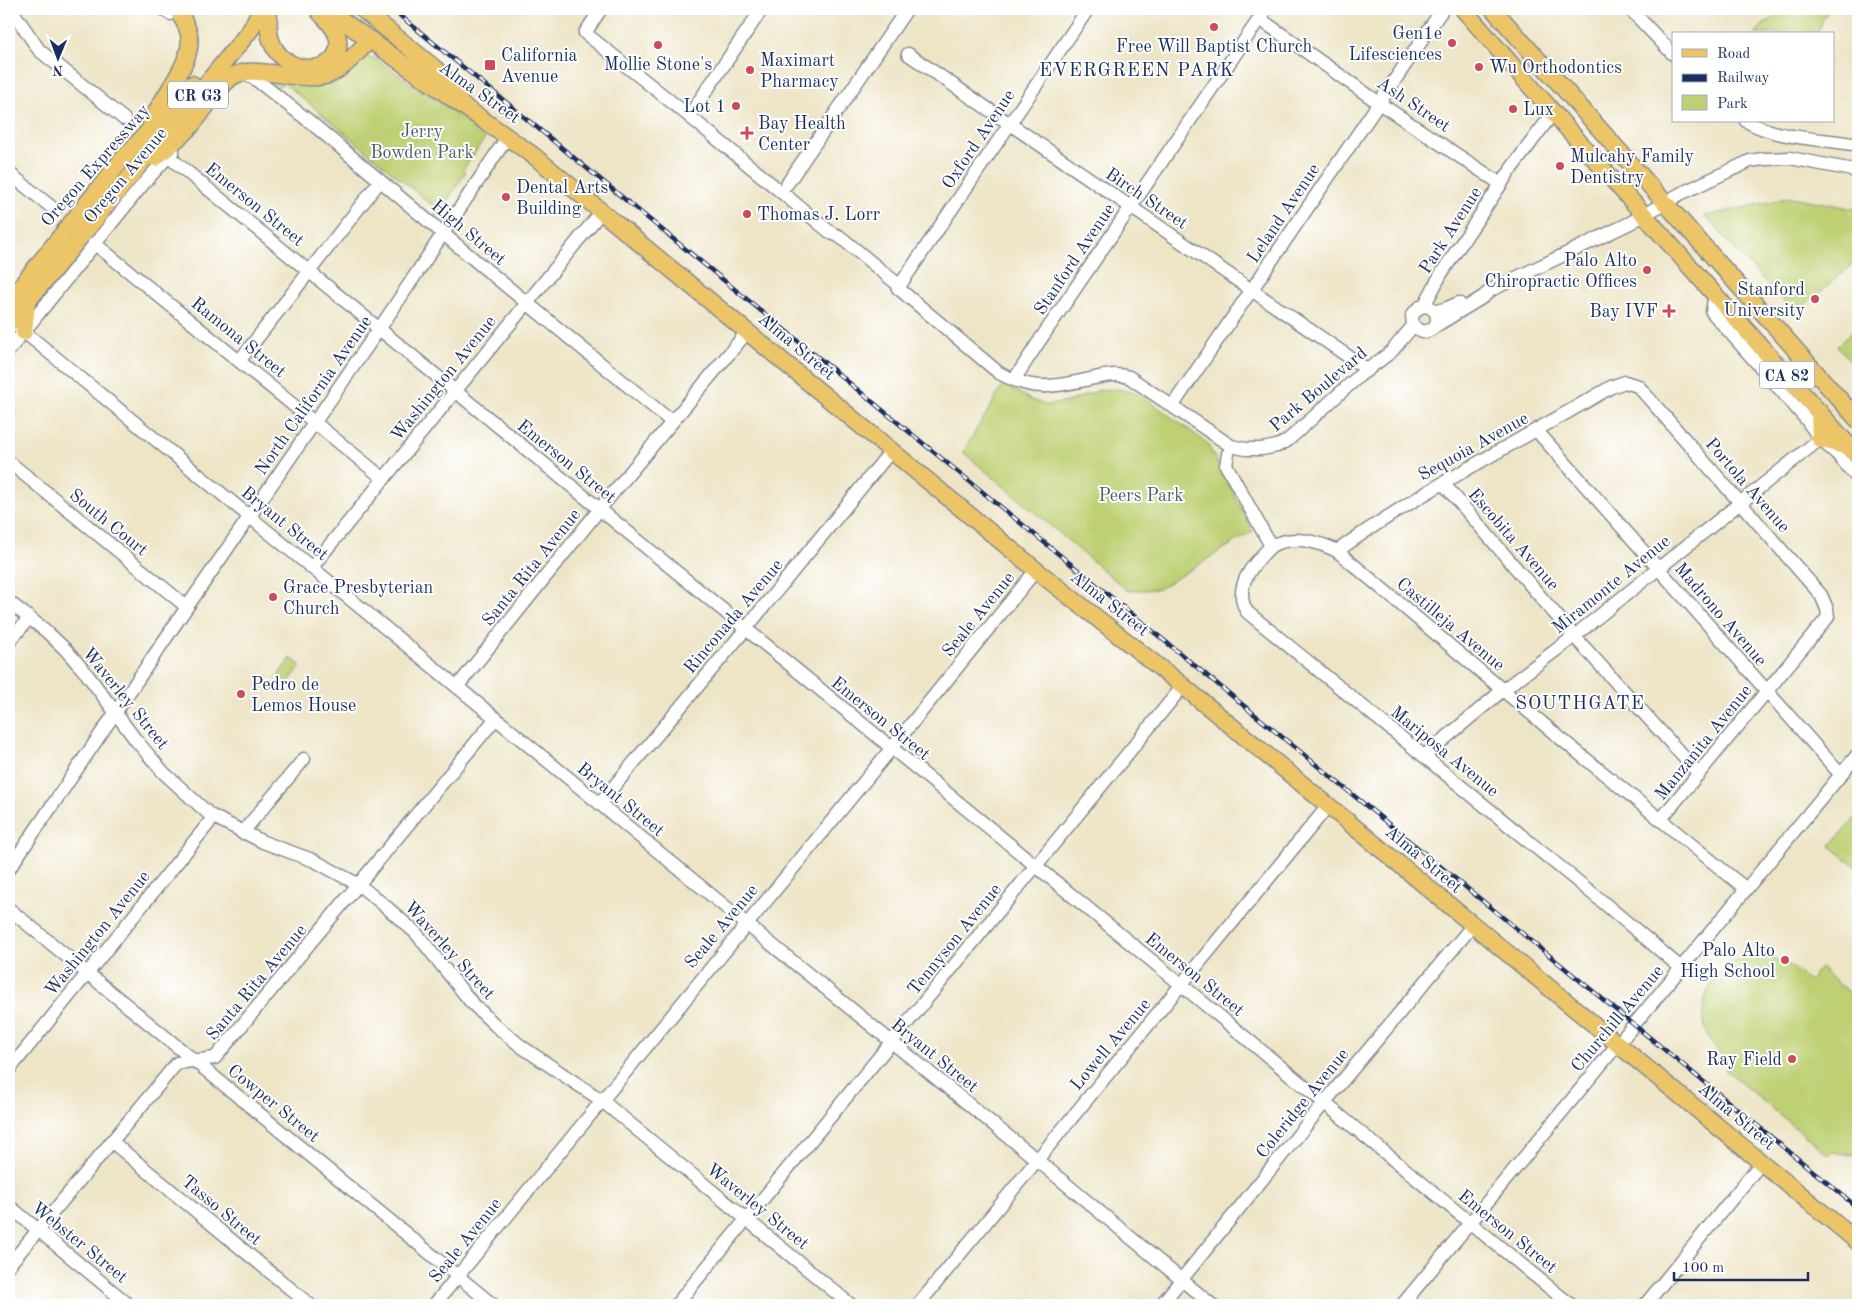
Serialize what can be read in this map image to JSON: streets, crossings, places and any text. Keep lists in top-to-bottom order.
{
  "streets": {
    "main road": [
      "Alma Street",
      "CR G3",
      "Oregon Expressway",
      "Oregon Avenue",
      "CA 82"
    ],
    "street": [
      "Ash Street",
      "Oxford Avenue",
      "Birch Street",
      "Emerson Street",
      "Leland Avenue",
      "Park Avenue",
      "High Street",
      "Stanford Avenue",
      "Ramona Street",
      "Washington Avenue",
      "Park Boulevard",
      "North California Avenue",
      "Sequoia Avenue",
      "Portola Avenue",
      "South Court",
      "Bryant Street",
      "Escobita Avenue",
      "Santa Rita Avenue",
      "Miramonte Avenue",
      "Seale Avenue",
      "Madrono Avenue",
      "Rinconada Avenue",
      "Castilleja Avenue",
      "Waverley Street",
      "Manzanita Avenue",
      "Mariposa Avenue",
      "Tennyson Avenue",
      "Churchill Avenue",
      "Lowell Avenue",
      "Cowper Street",
      "Coleridge Avenue",
      "Tasso Street",
      "Webster Street"
    ]
  },
  "crossings": [
    ["Alma Street", "Washington Avenue"],
    ["Alma Street", "North California Avenue"],
    ["Alma Street", "Santa Rita Avenue"],
    ["Alma Street", "Seale Avenue"],
    ["Alma Street", "Rinconada Avenue"],
    ["Alma Street", "Tennyson Avenue"],
    ["Alma Street", "Churchill Avenue"],
    ["Alma Street", "Lowell Avenue"],
    ["Alma Street", "Coleridge Avenue"],
    ["Ash Street", "Leland Avenue"],
    ["Ash Street", "Park Avenue"],
    ["Ash Street", "Stanford Avenue"],
    ["Oxford Avenue", "Birch Street"],
    ["Oxford Avenue", "Park Boulevard"],
    ["Oregon Expressway", "Oregon Avenue"],
    ["Oregon Expressway", "Bryant Street"],
    ["Oregon Avenue", "Emerson Street"],
    ["Oregon Avenue", "High Street"],
    ["Oregon Avenue", "Ramona Street"],
    ["Oregon Avenue", "Bryant Street"],
    ["Birch Street", "Leland Avenue"],
    ["Birch Street", "Stanford Avenue"],
    ["Birch Street", "Park Boulevard"],
    ["Emerson Street", "Washington Avenue"],
    ["Emerson Street", "North California Avenue"],
    ["Emerson Street", "Santa Rita Avenue"],
    ["Emerson Street", "Seale Avenue"],
    ["Emerson Street", "Rinconada Avenue"],
    ["Emerson Street", "Tennyson Avenue"],
    ["Emerson Street", "Churchill Avenue"],
    ["Emerson Street", "Lowell Avenue"],
    ["Emerson Street", "Coleridge Avenue"],
    ["Leland Avenue", "Park Boulevard"],
    ["Park Avenue", "CA 82"],
    ["Park Avenue", "Park Boulevard"],
    ["High Street", "Washington Avenue"],
    ["High Street", "North California Avenue"],
    ["High Street", "Santa Rita Avenue"],
    ["Stanford Avenue", "Park Boulevard"],
    ["Ramona Street", "Washington Avenue"],
    ["Ramona Street", "North California Avenue"],
    ["Washington Avenue", "Bryant Street"],
    ["Washington Avenue", "Waverley Street"],
    ["Washington Avenue", "Cowper Street"],
    ["North California Avenue", "South Court"],
    ["North California Avenue", "Bryant Street"],
    ["North California Avenue", "Waverley Street"],
    ["Sequoia Avenue", "Portola Avenue"],
    ["Sequoia Avenue", "Escobita Avenue"],
    ["Sequoia Avenue", "Madrono Avenue"],
    ["Sequoia Avenue", "Castilleja Avenue"],
    ["Portola Avenue", "Miramonte Avenue"],
    ["Portola Avenue", "Manzanita Avenue"],
    ["Bryant Street", "Santa Rita Avenue"],
    ["Bryant Street", "Seale Avenue"],
    ["Bryant Street", "Rinconada Avenue"],
    ["Bryant Street", "Tennyson Avenue"],
    ["Bryant Street", "Lowell Avenue"],
    ["Bryant Street", "Coleridge Avenue"],
    ["Escobita Avenue", "Miramonte Avenue"],
    ["Escobita Avenue", "Manzanita Avenue"],
    ["Santa Rita Avenue", "Waverley Street"],
    ["Santa Rita Avenue", "Cowper Street"],
    ["Santa Rita Avenue", "Tasso Street"],
    ["Santa Rita Avenue", "Webster Street"],
    ["Miramonte Avenue", "Madrono Avenue"],
    ["Miramonte Avenue", "Castilleja Avenue"],
    ["Miramonte Avenue", "Mariposa Avenue"],
    ["Seale Avenue", "Waverley Street"],
    ["Seale Avenue", "Cowper Street"],
    ["Madrono Avenue", "Manzanita Avenue"],
    ["Madrono Avenue", "Churchill Avenue"],
    ["Castilleja Avenue", "Manzanita Avenue"],
    ["Castilleja Avenue", "Mariposa Avenue"],
    ["Castilleja Avenue", "Churchill Avenue"],
    ["Waverley Street", "Tennyson Avenue"],
    ["Mariposa Avenue", "Churchill Avenue"]
  ],
  "districts": ["EVERGREEN PARK", "SOUTHGATE"],
  "parks": ["Jerry Bowden Park", "Peers Park"],
  "places": {
    "other": [
      "Free Will Baptist Church",
      "Gen1e Lifesciences",
      "Mollie Stone's",
      "Wu Orthodontics",
      "Maximart Pharmacy",
      "Lot 1",
      "Lux",
      "Mulcahy Family Dentistry",
      "Dental Arts Building",
      "Thomas J. Lorr",
      "Palo Alto Chiropractic Offices",
      "Stanford University",
      "Grace Presbyterian Church",
      "Pedro de Lemos House",
      "Palo Alto High School",
      "Ray Field"
    ],
    "transit": ["California Avenue"],
    "health": ["Bay Health Center", "Bay IVF"]
  },
  "legend": ["Road", "Railway", "Park"],
  "scale_bar": "100 m",
  "north": "bottom"
}
